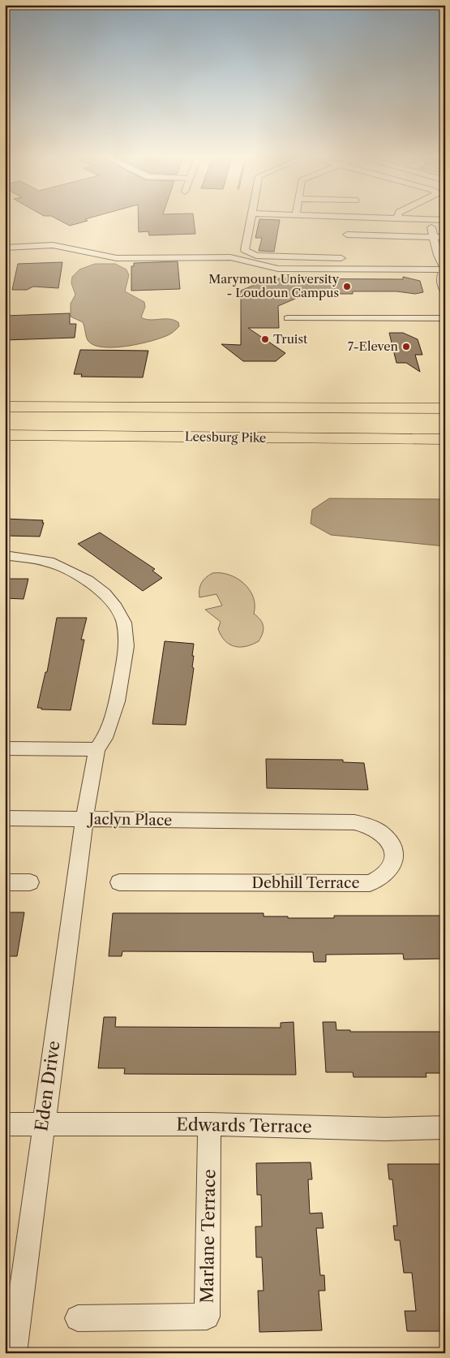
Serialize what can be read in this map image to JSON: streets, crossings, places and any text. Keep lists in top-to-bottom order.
{
  "streets": {
    "highway": ["Leesburg Pike"],
    "street": [
      "Jaclyn Place",
      "Debhill Terrace",
      "Eden Drive",
      "Edwards Terrace",
      "Marlane Terrace"
    ]
  },
  "crossings": [
    ["Jaclyn Place", "Debhill Terrace"],
    ["Jaclyn Place", "Eden Drive"],
    ["Eden Drive", "Edwards Terrace"],
    ["Edwards Terrace", "Marlane Terrace"]
  ],
  "places": ["Marymount University - Loudoun Campus", "Truist", "7-Eleven"]
}
